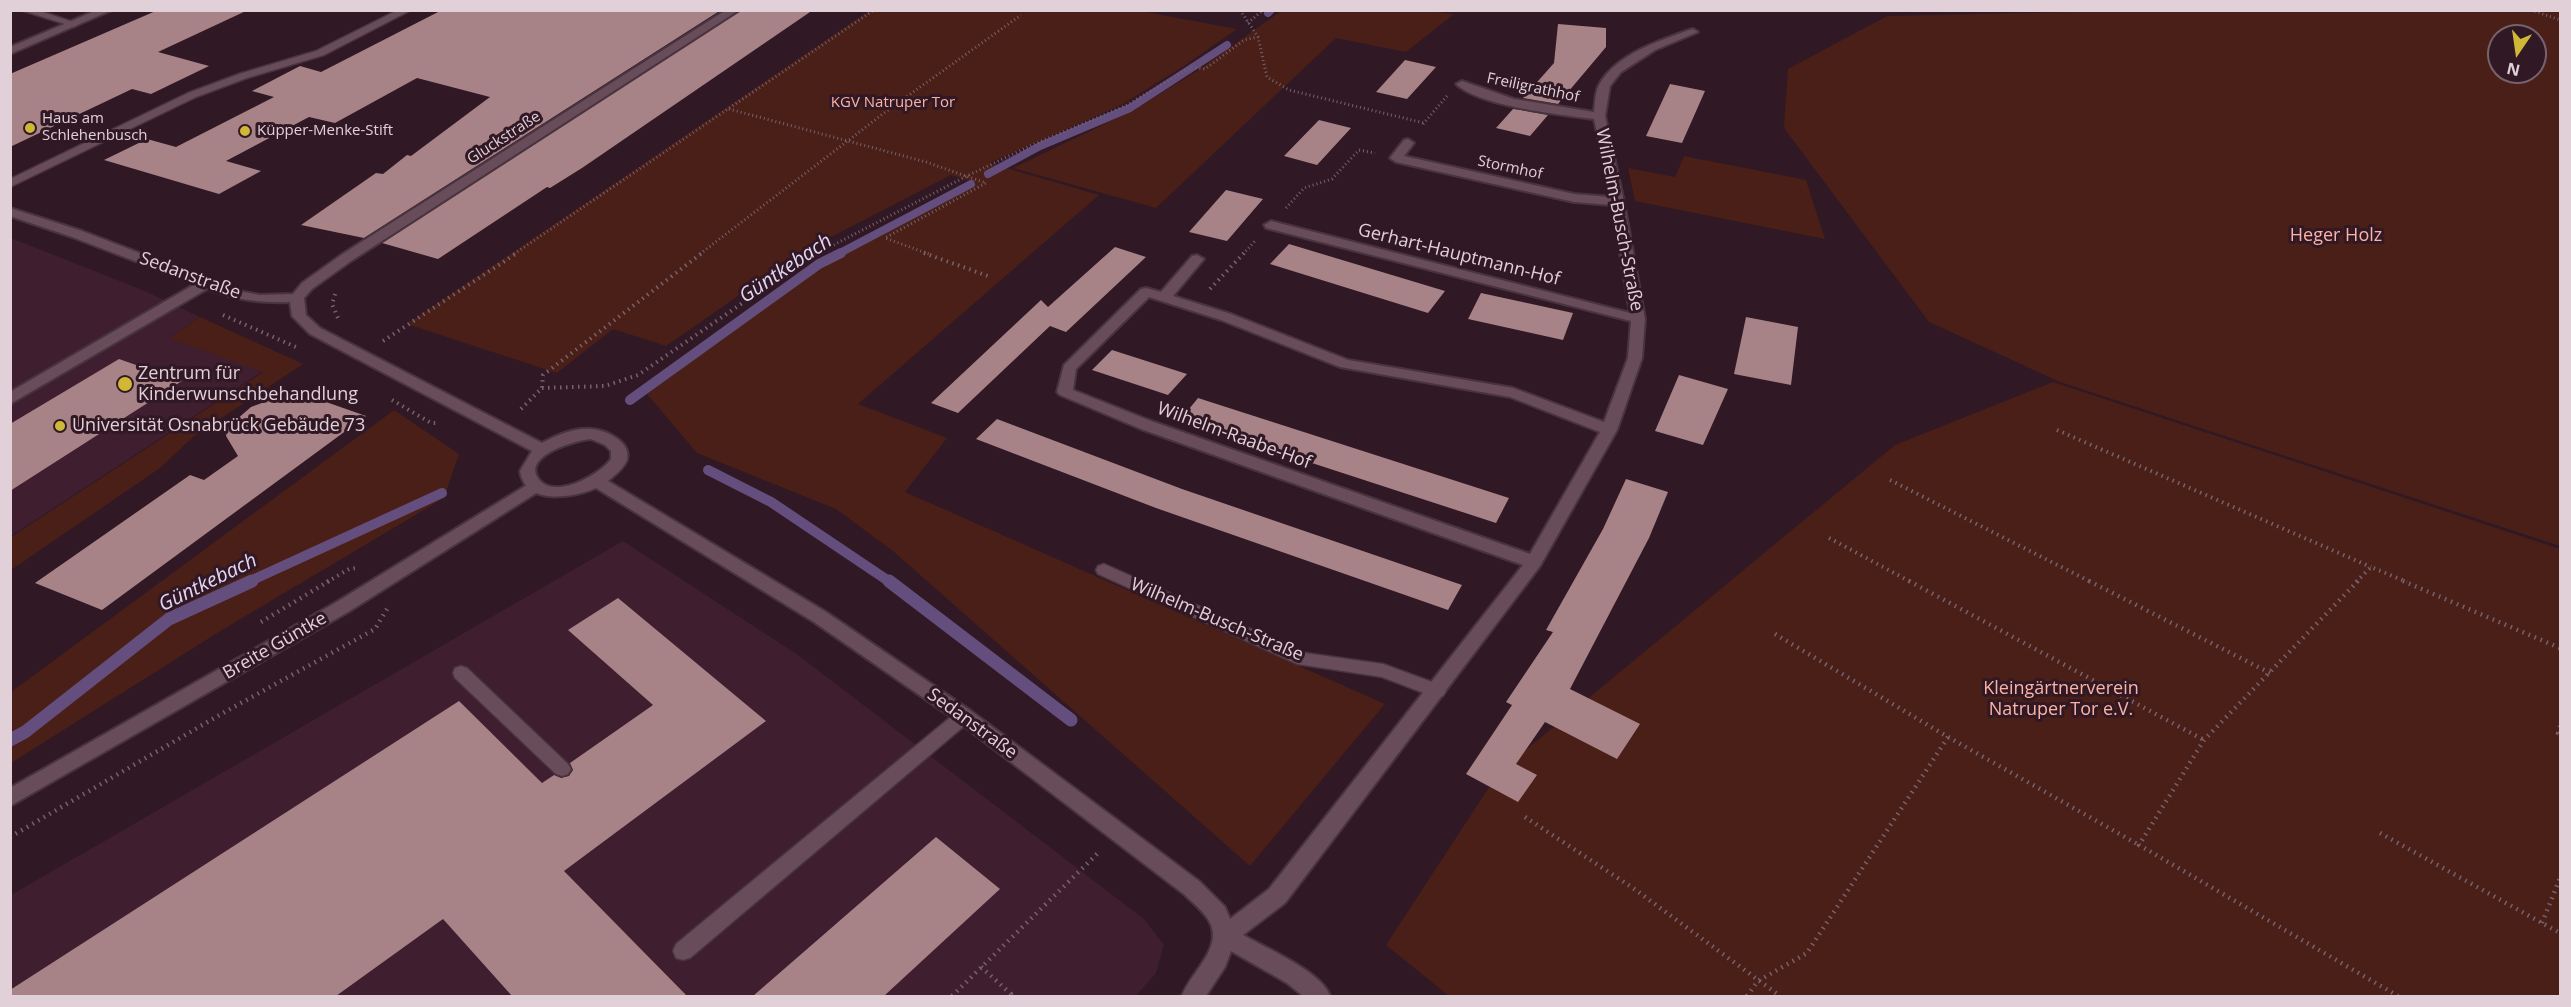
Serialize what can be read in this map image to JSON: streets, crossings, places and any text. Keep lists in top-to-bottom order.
{
  "streets": {
    "street": [
      "Freiligrathhof",
      "Gluckstraße",
      "Stormhof",
      "Wilhelm-Busch-Straße",
      "Gerhart-Hauptmann-Hof",
      "Sedanstraße",
      "Wilhelm-Raabe-Hof",
      "Breite Güntke"
    ]
  },
  "crossings": [
    ["Freiligrathhof", "Wilhelm-Busch-Straße"],
    ["Gluckstraße", "Sedanstraße"],
    ["Stormhof", "Wilhelm-Busch-Straße"],
    ["Wilhelm-Busch-Straße", "Gerhart-Hauptmann-Hof"],
    ["Wilhelm-Busch-Straße", "Sedanstraße"],
    ["Wilhelm-Busch-Straße", "Wilhelm-Raabe-Hof"]
  ],
  "water": ["Güntkebach"],
  "parks": ["KGV Natruper Tor", "Heger Holz", "Kleingärtnerverein Natruper Tor e.V."],
  "places": [
    "Haus am Schlehenbusch",
    "Küpper-Menke-Stift",
    "Zentrum für Kinderwunschbehandlung",
    "Universität Osnabrück Gebäude 73"
  ],
  "north": "bottom"
}
